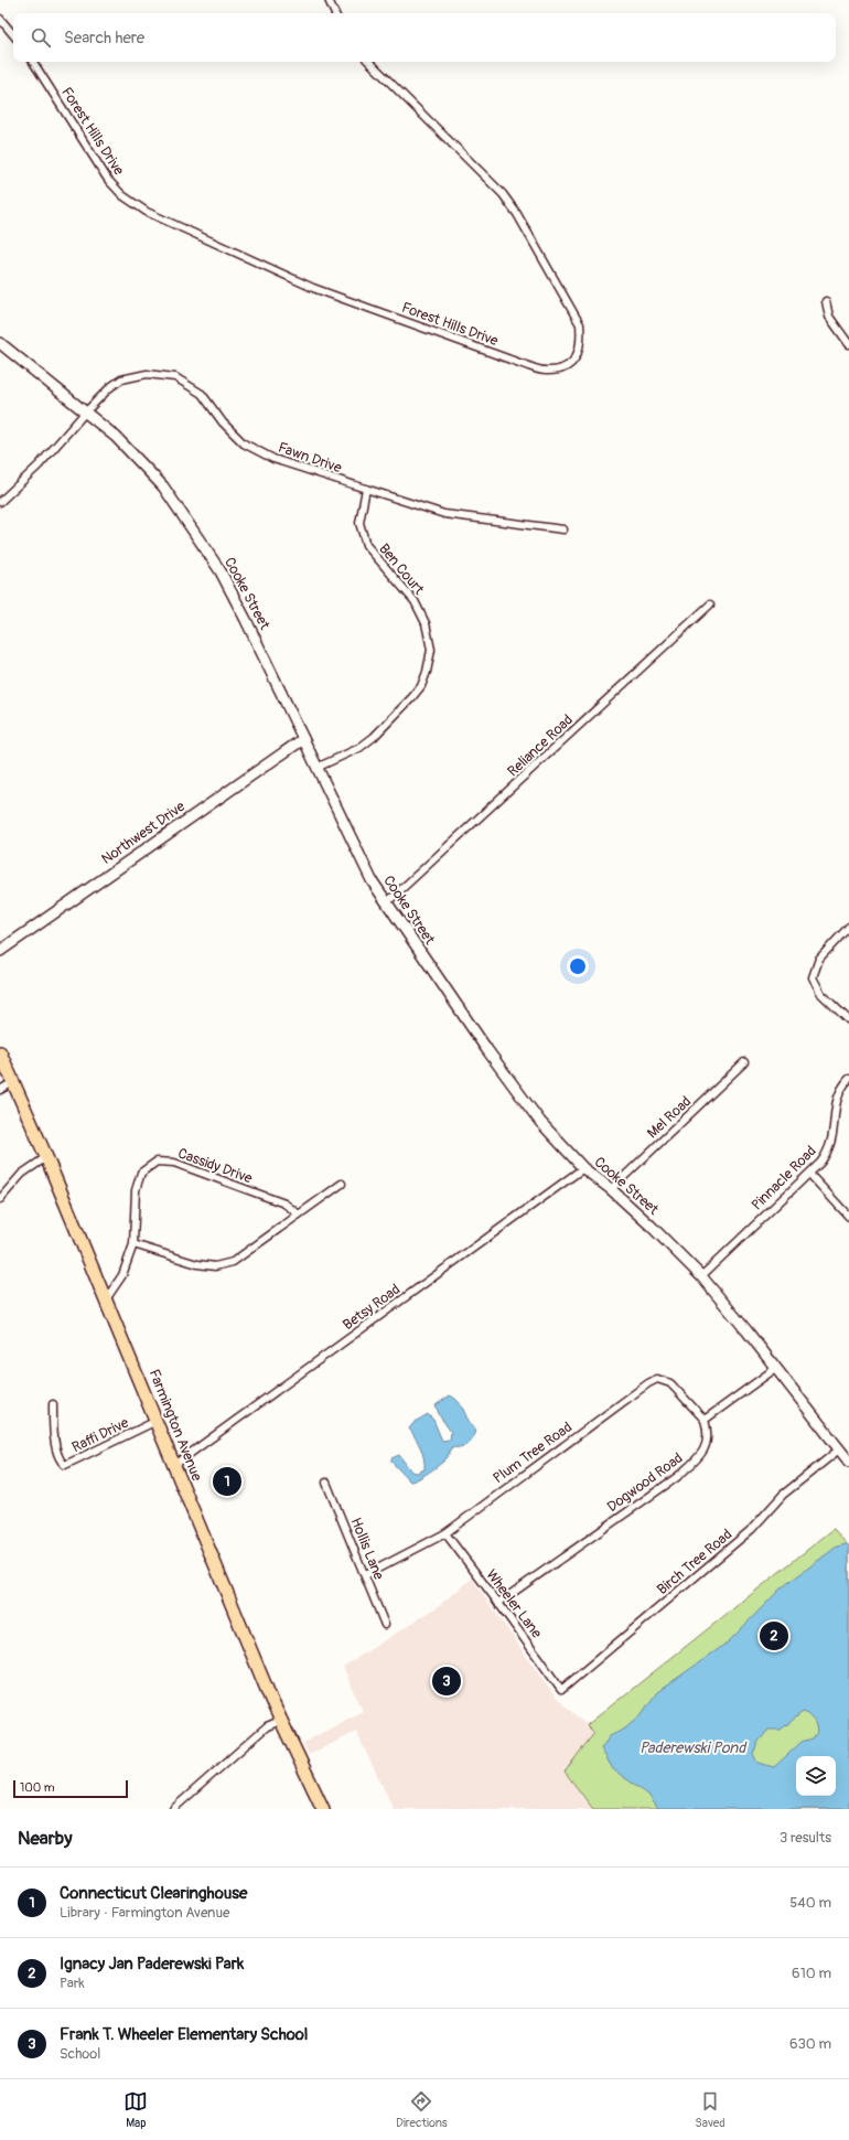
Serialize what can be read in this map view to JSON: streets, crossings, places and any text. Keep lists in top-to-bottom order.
{
  "streets": {
    "highway": ["Farmington Avenue"],
    "main road": ["Cooke Street", "Northwest Drive"],
    "street": [
      "Forest Hills Drive",
      "Fawn Drive",
      "Ben Court",
      "Reliance Road",
      "Mel Road",
      "Cassidy Drive",
      "Pinnacle Road",
      "Betsy Road",
      "Raffi Drive",
      "Plum Tree Road",
      "Dogwood Road",
      "Hollis Lane",
      "Birch Tree Road",
      "Wheeler Lane"
    ]
  },
  "crossings": [
    ["Fawn Drive", "Ben Court"],
    ["Fawn Drive", "Cooke Street"],
    ["Ben Court", "Cooke Street"],
    ["Cooke Street", "Reliance Road"],
    ["Cooke Street", "Northwest Drive"],
    ["Cooke Street", "Mel Road"],
    ["Cooke Street", "Pinnacle Road"],
    ["Cooke Street", "Betsy Road"],
    ["Cooke Street", "Birch Tree Road"],
    ["Cassidy Drive", "Farmington Avenue"],
    ["Betsy Road", "Farmington Avenue"],
    ["Farmington Avenue", "Raffi Drive"],
    ["Plum Tree Road", "Dogwood Road"],
    ["Plum Tree Road", "Hollis Lane"],
    ["Plum Tree Road", "Wheeler Lane"],
    ["Dogwood Road", "Wheeler Lane"],
    ["Birch Tree Road", "Wheeler Lane"]
  ],
  "water": ["Paderewski Pond"],
  "scale_bar": "100 m",
  "page": {
    "search": "Search here",
    "pins": ["1", "2", "3"],
    "scale": "100 m",
    "heading": ["Nearby", "3 results"],
    "list": [
      {
        "mark": "1",
        "name": "Connecticut Clearinghouse",
        "note": "Library · Farmington Avenue",
        "value": "540 m"
      },
      {
        "mark": "2",
        "name": "Ignacy Jan Paderewski Park",
        "note": "Park",
        "value": "610 m"
      },
      {
        "mark": "3",
        "name": "Frank T. Wheeler Elementary School",
        "note": "School",
        "value": "630 m"
      }
    ],
    "nav": ["Map", "Directions", "Saved"]
  }
}
